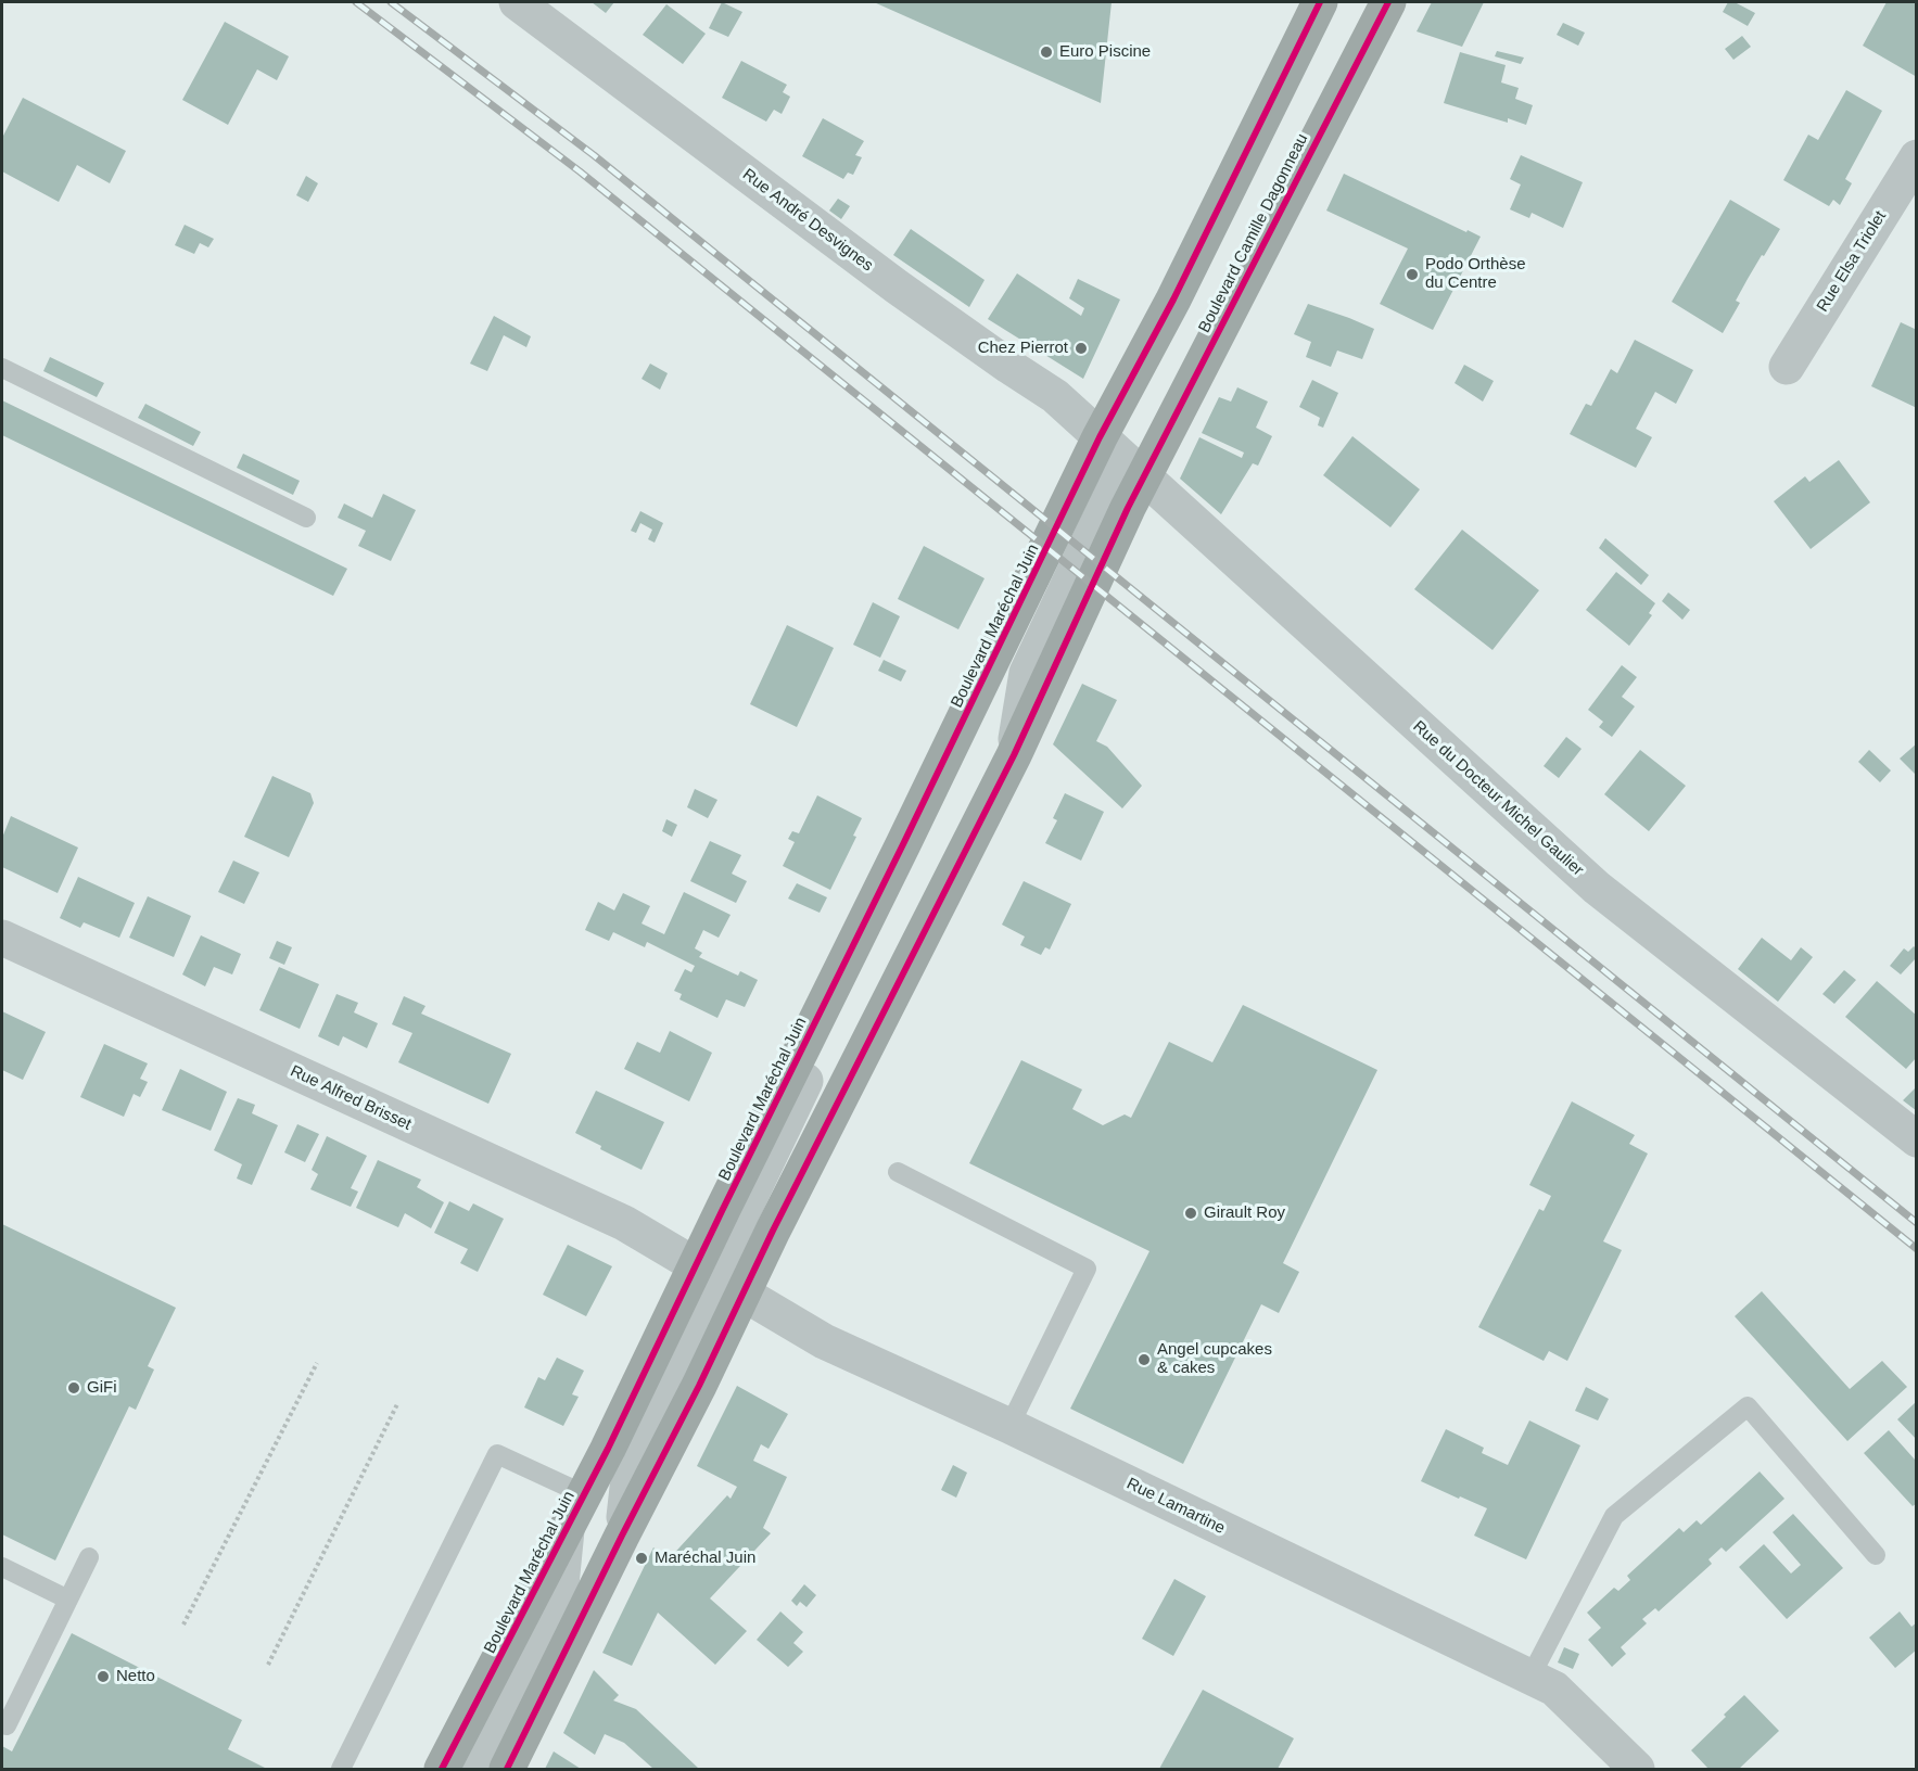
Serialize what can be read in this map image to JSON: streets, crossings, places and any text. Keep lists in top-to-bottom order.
{
  "streets": {
    "main road": ["Boulevard Camille Dagonneau", "Boulevard Maréchal Juin"],
    "street": [
      "Rue André Desvignes",
      "Rue Elsa Triolet",
      "Rue du Docteur Michel Gaulier",
      "Rue Alfred Brisset",
      "Rue Lamartine"
    ]
  },
  "crossings": [
    ["Rue André Desvignes", "Boulevard Maréchal Juin"],
    ["Rue André Desvignes", "Rue du Docteur Michel Gaulier"],
    ["Boulevard Camille Dagonneau", "Rue du Docteur Michel Gaulier"],
    ["Boulevard Maréchal Juin", "Rue du Docteur Michel Gaulier"],
    ["Boulevard Maréchal Juin", "Rue Alfred Brisset"],
    ["Boulevard Maréchal Juin", "Rue Lamartine"],
    ["Rue Alfred Brisset", "Rue Lamartine"]
  ],
  "places": [
    "Euro Piscine",
    "Podo Orthèse du Centre",
    "Chez Pierrot",
    "Girault Roy",
    "Angel cupcakes & cakes",
    "GiFi",
    "Maréchal Juin",
    "Netto"
  ]
}
